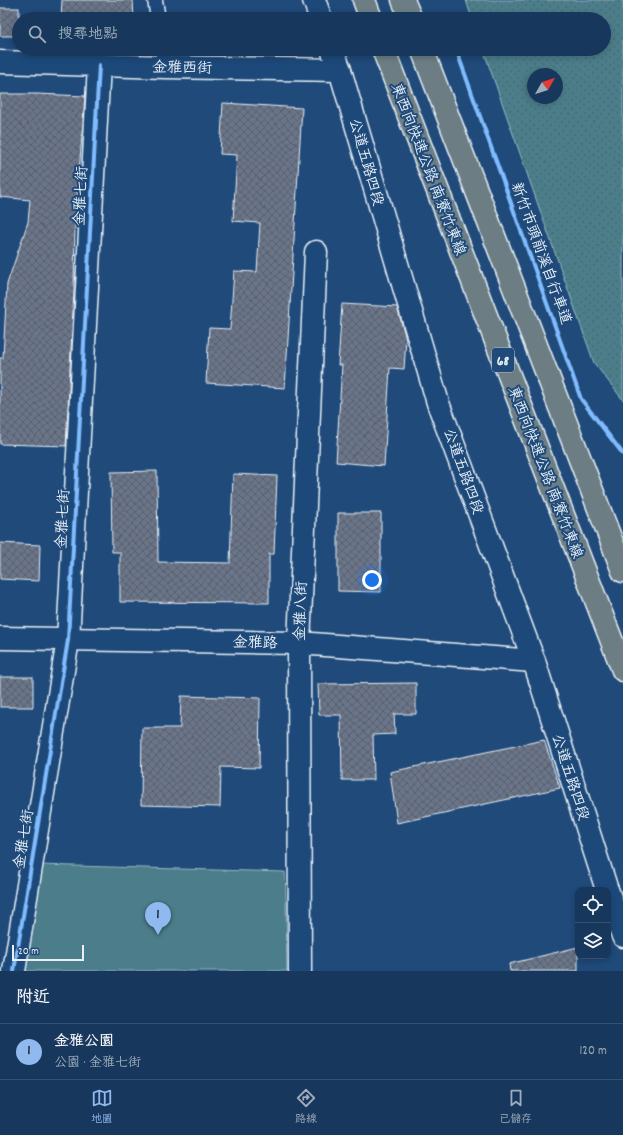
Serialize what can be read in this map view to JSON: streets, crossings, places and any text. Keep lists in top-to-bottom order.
{
  "streets": {
    "highway": ["東西向快速公路 南寮竹東線", "68"],
    "street": [
      "金雅西街",
      "公道五路四段",
      "金雅七街",
      "金雅八街",
      "金雅路"
    ],
    "cycle path": ["新竹市頭前溪自行車道"]
  },
  "crossings": [
    ["金雅西街", "公道五路四段"],
    ["金雅西街", "金雅七街"],
    ["公道五路四段", "金雅路"],
    ["金雅七街", "金雅路"],
    ["金雅八街", "金雅路"]
  ],
  "scale_bar": "20 m",
  "north": "top right",
  "page": {
    "search": "搜尋地點",
    "pins": "1",
    "scale": "20 m",
    "heading": "附近",
    "list": [
      {
        "mark": "1",
        "name": "金雅公園",
        "note": "公園 · 金雅七街",
        "value": "120 m"
      }
    ],
    "nav": ["地圖", "路線", "已儲存"]
  }
}
